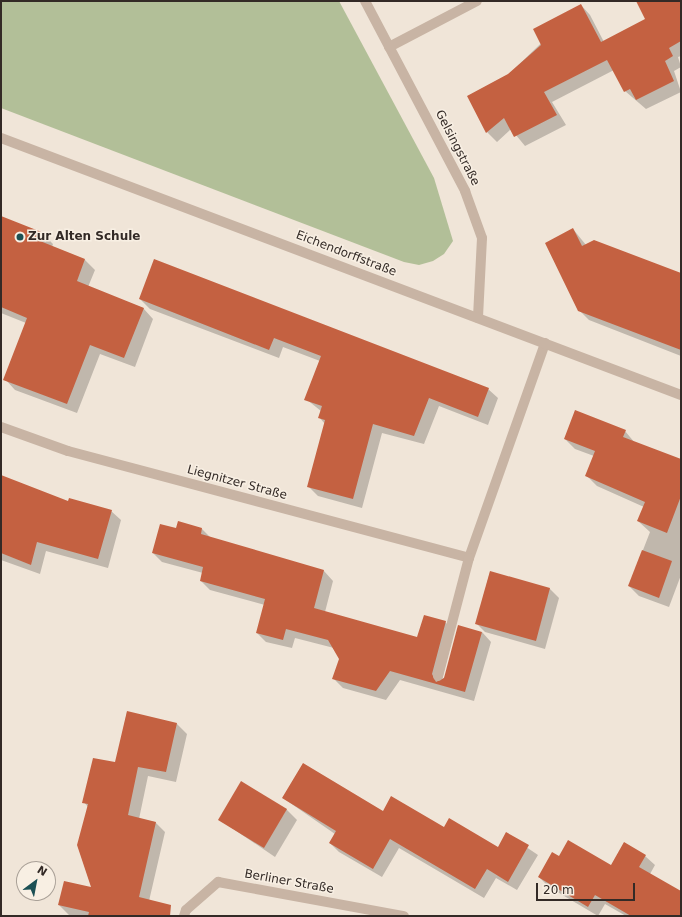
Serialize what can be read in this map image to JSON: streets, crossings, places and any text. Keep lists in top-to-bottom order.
{
  "streets": {
    "street": [
      "Gelsingstraße",
      "Eichendorffstraße",
      "Liegnitzer Straße",
      "Berliner Straße"
    ]
  },
  "crossings": [
    ["Gelsingstraße", "Eichendorffstraße"]
  ],
  "places": ["Zur Alten Schule"],
  "scale_bar": "20 m",
  "north": "top right"
}
